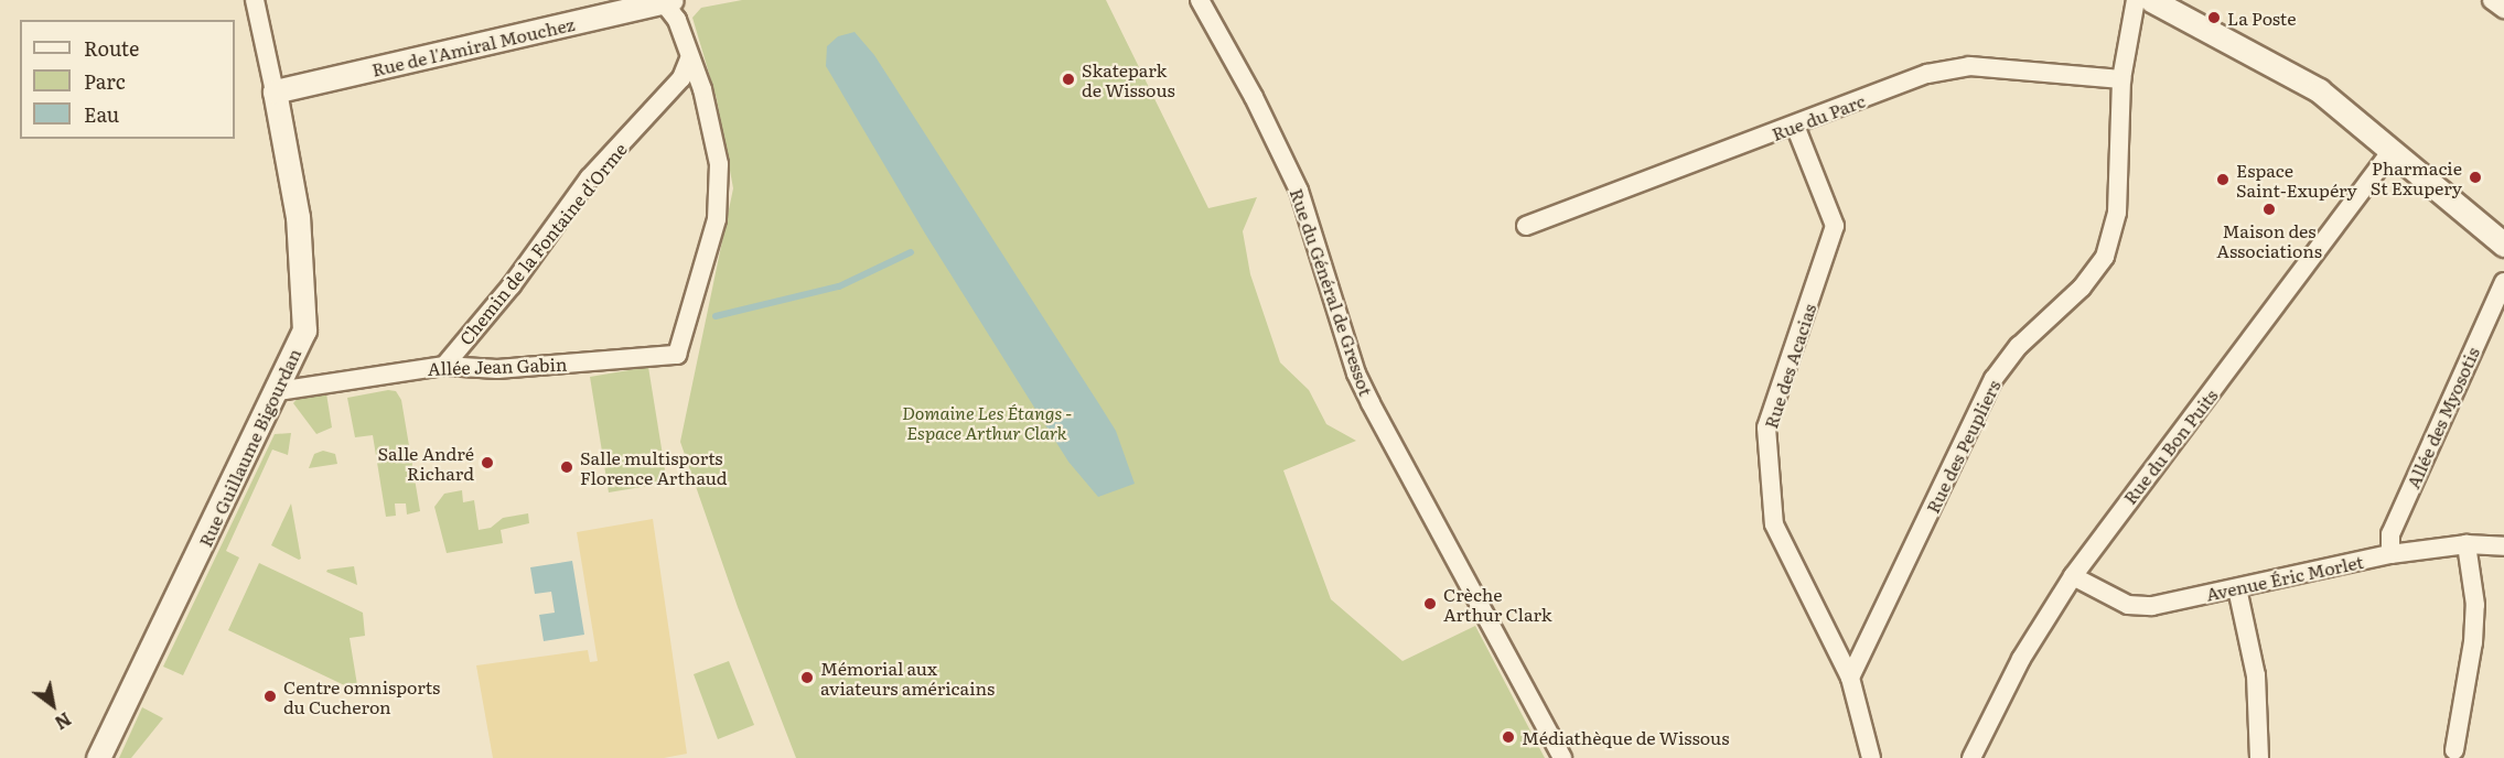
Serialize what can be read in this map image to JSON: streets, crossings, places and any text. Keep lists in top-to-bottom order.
{
  "streets": {
    "street": [
      "Rue de l'Amiral Mouchez",
      "Rue du Parc",
      "Chemin de la Fontaine d'Orme",
      "Rue du Général de Gressot",
      "Allée Jean Gabin",
      "Rue des Acacias",
      "Allée des Myosotis",
      "Rue des Peupliers",
      "Rue du Bon Puits",
      "Rue Guillaume Bigourdan",
      "Avenue Éric Morlet"
    ]
  },
  "crossings": [
    ["Rue de l'Amiral Mouchez", "Rue Guillaume Bigourdan"],
    ["Rue du Parc", "Rue des Acacias"],
    ["Rue du Parc", "Rue des Peupliers"],
    ["Chemin de la Fontaine d'Orme", "Allée Jean Gabin"],
    ["Allée Jean Gabin", "Rue Guillaume Bigourdan"],
    ["Rue des Acacias", "Rue des Peupliers"],
    ["Allée des Myosotis", "Avenue Éric Morlet"],
    ["Rue du Bon Puits", "Avenue Éric Morlet"]
  ],
  "parks": ["Domaine Les Étangs - Espace Arthur Clark"],
  "places": [
    "La Poste",
    "Skatepark de Wissous",
    "Pharmacie St Exupery",
    "Espace Saint-Exupéry",
    "Maison des Associations",
    "Salle André Richard",
    "Salle multisports Florence Arthaud",
    "Crèche Arthur Clark",
    "Mémorial aux aviateurs américains",
    "Centre omnisports du Cucheron",
    "Médiathèque de Wissous"
  ],
  "legend": ["Route", "Parc", "Eau"],
  "north": "bottom right"
}
